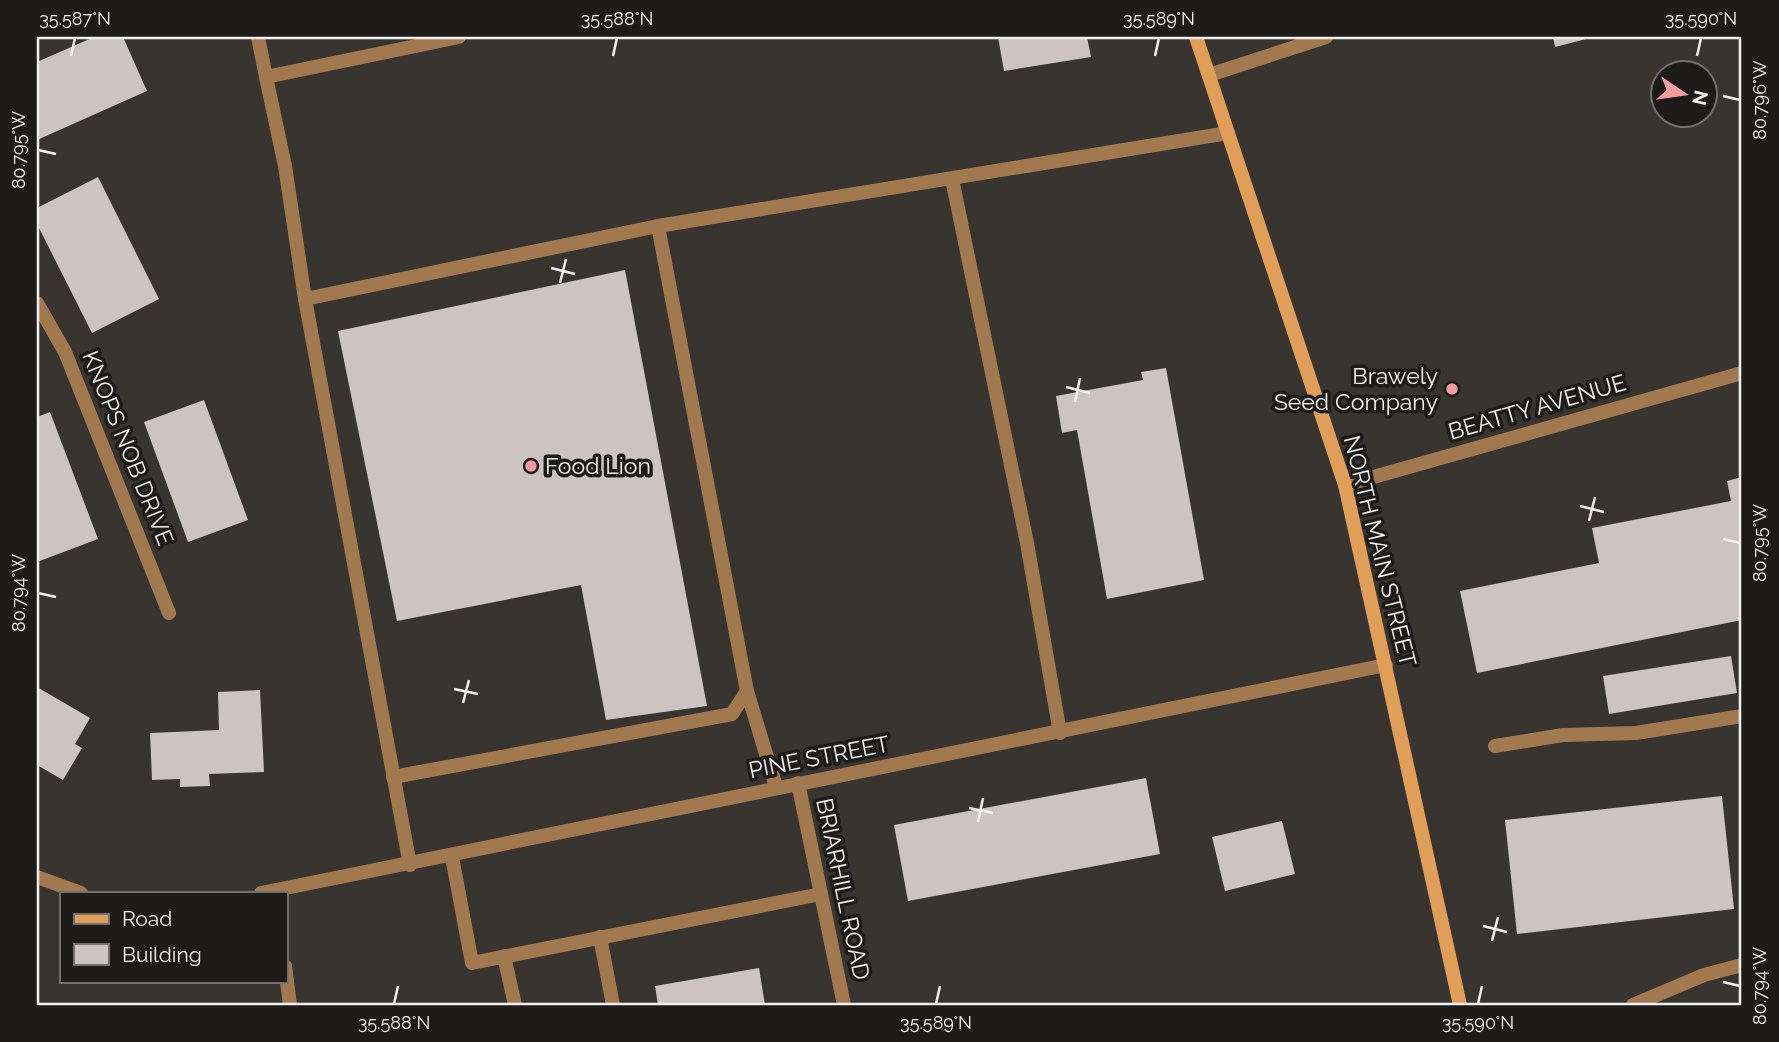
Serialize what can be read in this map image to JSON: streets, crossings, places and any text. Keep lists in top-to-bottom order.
{
  "streets": {
    "main road": ["NORTH MAIN STREET"],
    "street": [
      "BEATTY AVENUE",
      "KNOPS NOB DRIVE",
      "PINE STREET",
      "BRIARHILL ROAD"
    ]
  },
  "crossings": [
    ["BEATTY AVENUE", "NORTH MAIN STREET"],
    ["NORTH MAIN STREET", "PINE STREET"],
    ["PINE STREET", "BRIARHILL ROAD"]
  ],
  "places": ["Brawely Seed Company", "Food Lion"],
  "legend": ["Road", "Building"],
  "north": "right",
  "coordinates": [
    "35.587°N",
    "35.588°N",
    "35.589°N",
    "35.590°N",
    "80.796°W",
    "80.795°W",
    "80.794°W"
  ]
}
